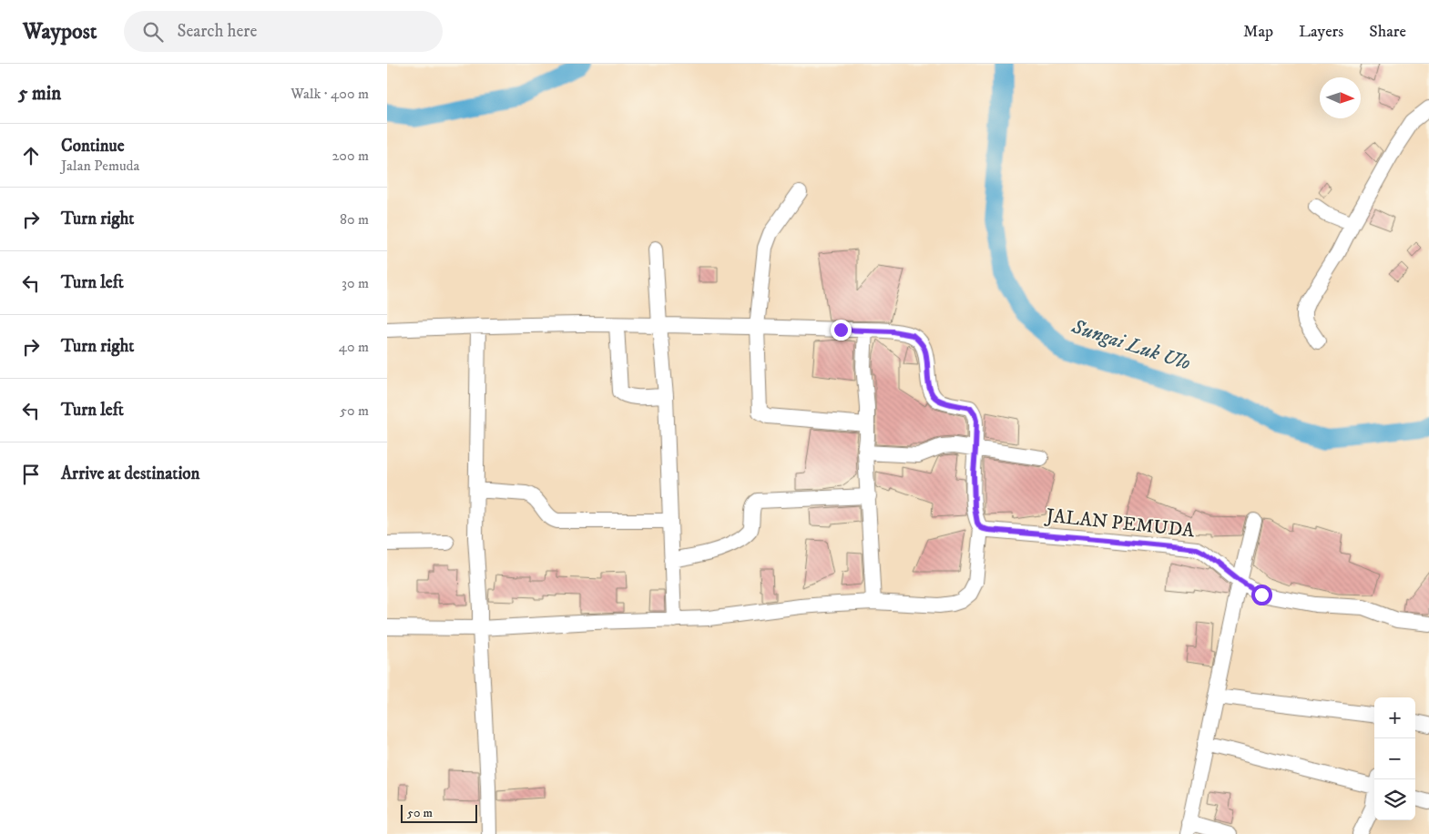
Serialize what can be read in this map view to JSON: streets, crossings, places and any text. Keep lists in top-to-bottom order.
{
  "streets": {
    "street": ["JALAN PEMUDA"]
  },
  "water": ["Sungai Luk Ulo"],
  "scale_bar": "50 m",
  "north": "right",
  "page": {
    "header": "Waypost",
    "search": "Search here",
    "nav": ["Map", "Layers", "Share"],
    "heading": ["5 min", "Walk · 400 m"],
    "list": [
      ["Continue", "Jalan Pemuda", "200 m"],
      ["Turn right", "80 m"],
      ["Turn left", "30 m"],
      ["Turn right", "40 m"],
      ["Turn left", "50 m"],
      "Arrive at destination"
    ],
    "map_buttons": ["+", "−"],
    "scale": "50 m"
  }
}
